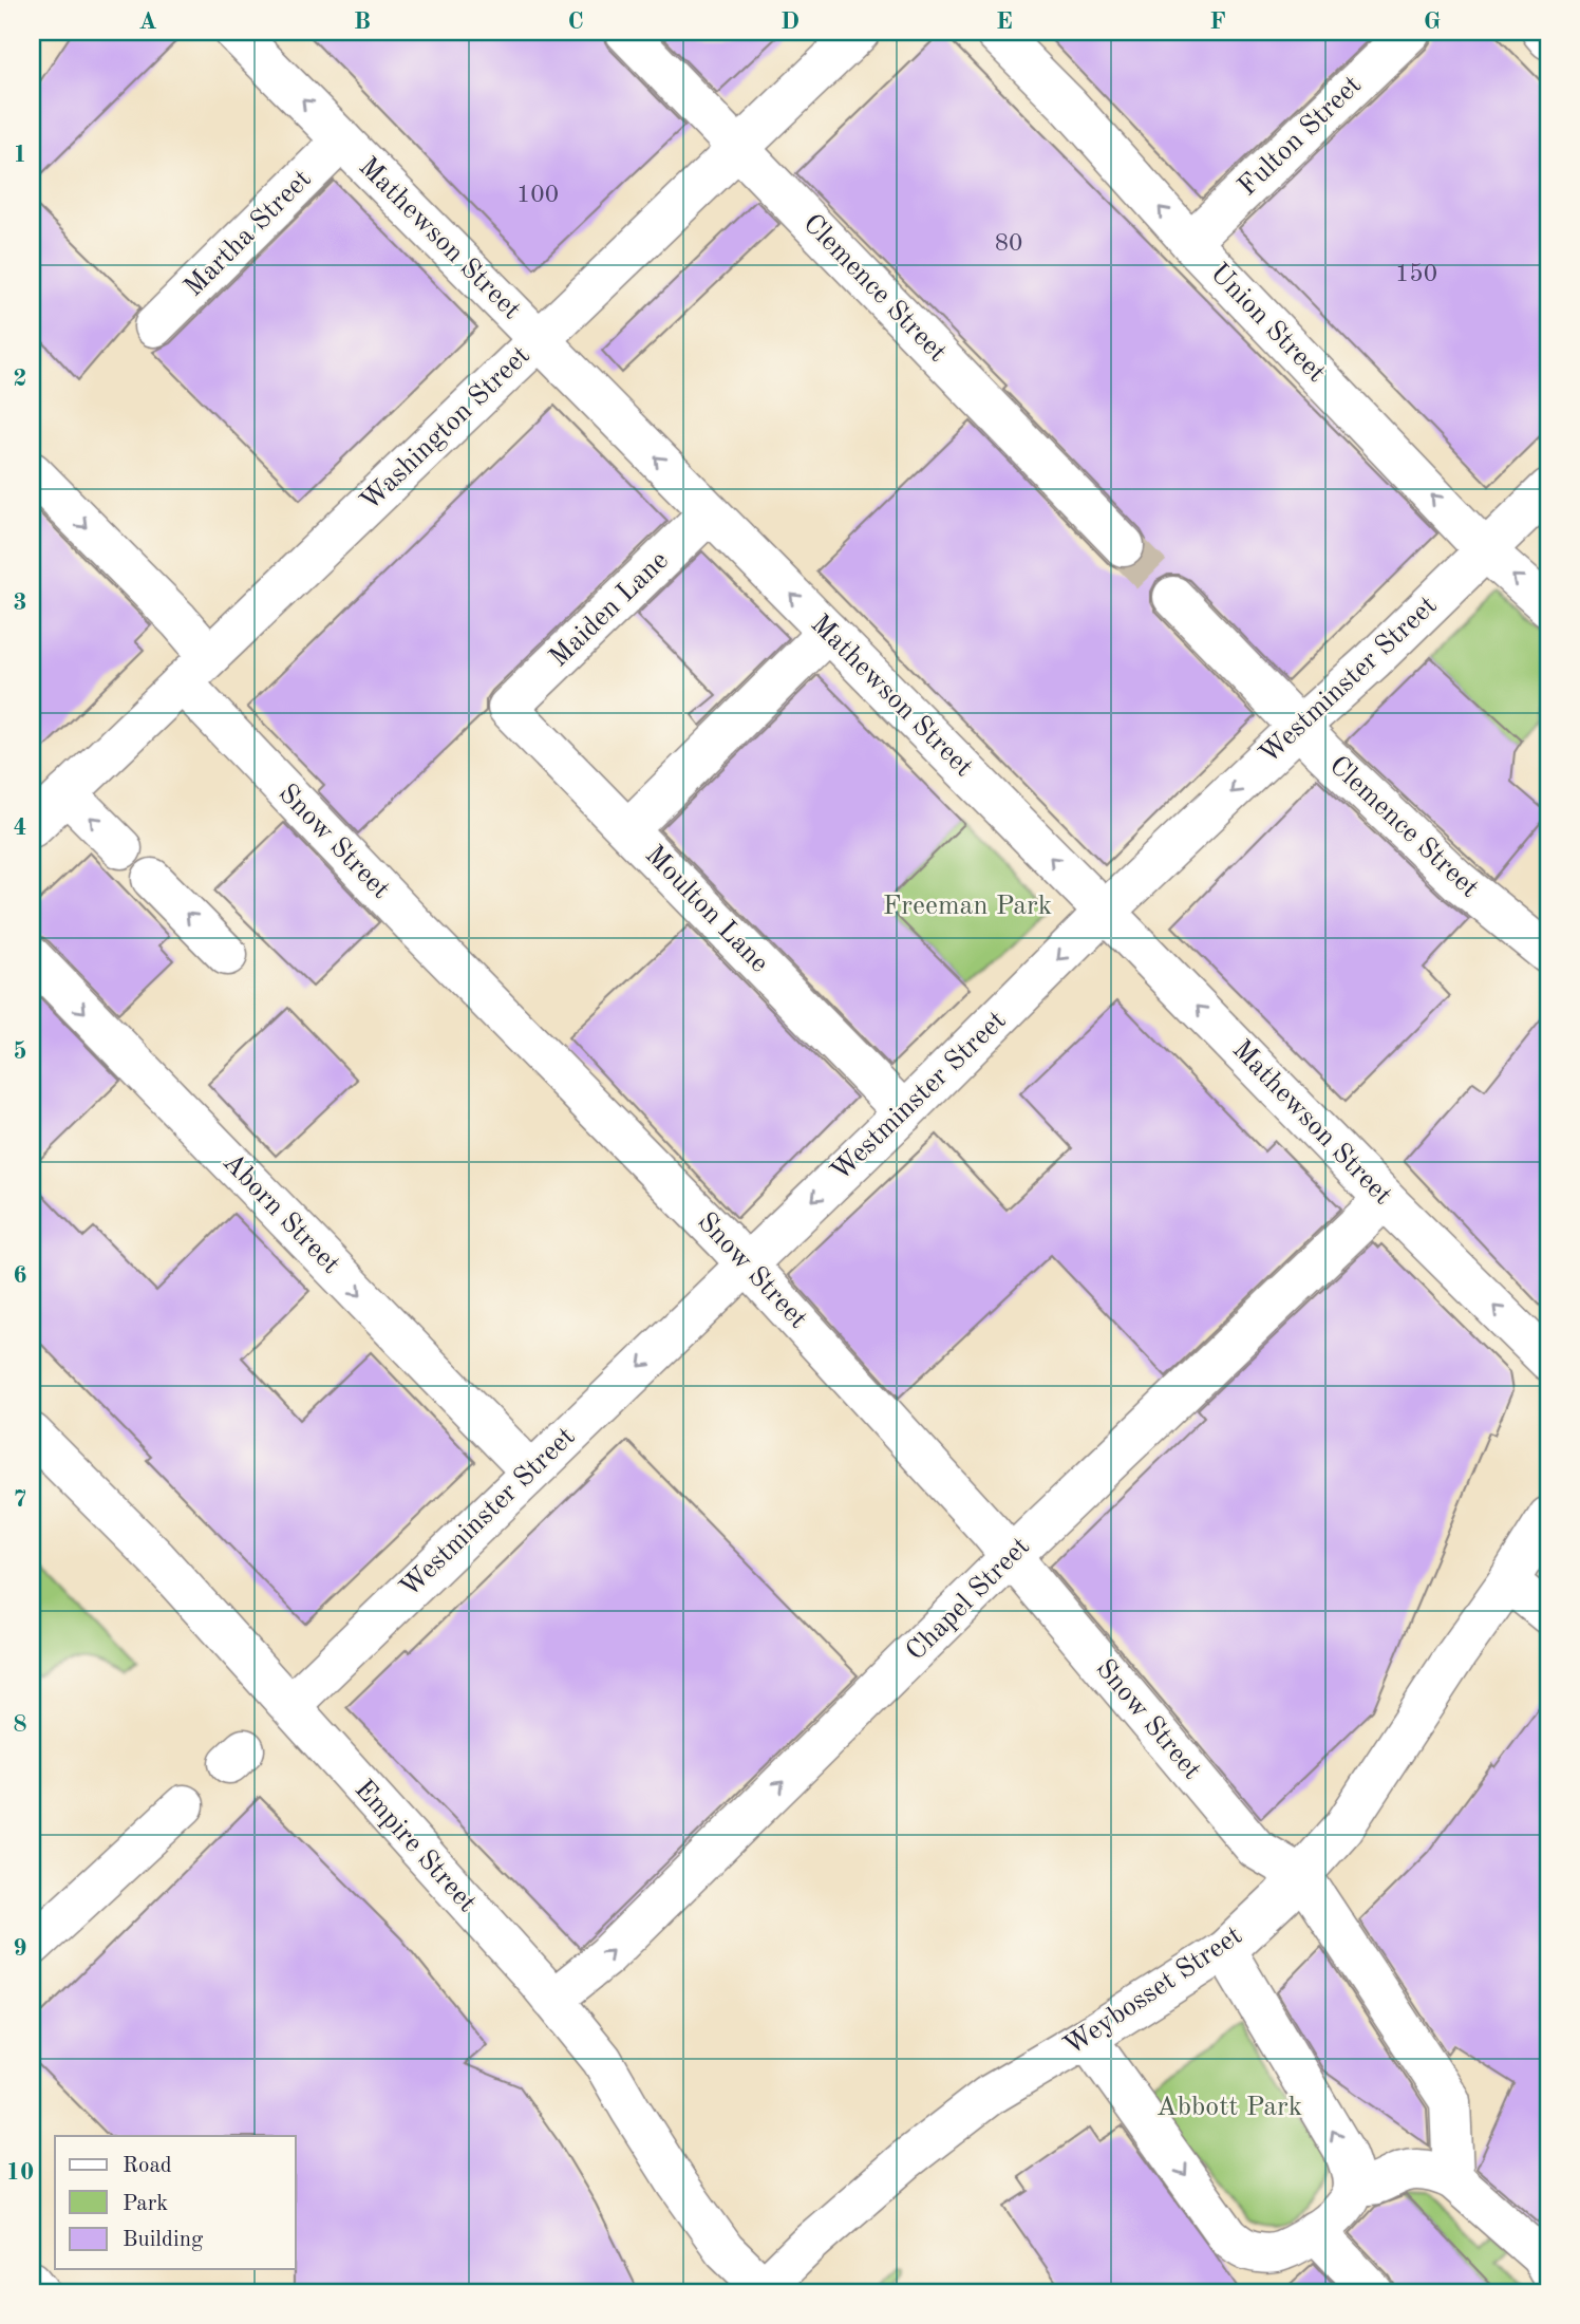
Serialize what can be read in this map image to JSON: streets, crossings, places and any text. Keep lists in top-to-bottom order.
{
  "streets": {
    "street": [
      "Fulton Street",
      "Martha Street",
      "Mathewson Street",
      "Clemence Street",
      "Union Street",
      "Washington Street",
      "Maiden Lane",
      "Westminster Street",
      "Snow Street",
      "Moulton Lane",
      "Aborn Street",
      "Chapel Street",
      "Empire Street",
      "Weybosset Street"
    ]
  },
  "crossings": [
    ["Fulton Street", "Union Street"],
    ["Martha Street", "Mathewson Street"],
    ["Mathewson Street", "Washington Street"],
    ["Mathewson Street", "Maiden Lane"],
    ["Mathewson Street", "Westminster Street"],
    ["Mathewson Street", "Chapel Street"],
    ["Clemence Street", "Washington Street"],
    ["Clemence Street", "Westminster Street"],
    ["Union Street", "Westminster Street"],
    ["Washington Street", "Snow Street"],
    ["Maiden Lane", "Moulton Lane"],
    ["Westminster Street", "Snow Street"],
    ["Westminster Street", "Moulton Lane"],
    ["Westminster Street", "Aborn Street"],
    ["Westminster Street", "Empire Street"],
    ["Snow Street", "Chapel Street"],
    ["Snow Street", "Weybosset Street"],
    ["Chapel Street", "Empire Street"],
    ["Empire Street", "Weybosset Street"]
  ],
  "one_way": [
    "Mathewson Street",
    "Union Street",
    "Westminster Street",
    "Aborn Street",
    "Chapel Street"
  ],
  "parks": ["Freeman Park", "Abbott Park"],
  "house_numbers": ["100", "80", "150"],
  "legend": ["Road", "Park", "Building"],
  "grid": {
    "columns": [
      "A",
      "B",
      "C",
      "D",
      "E",
      "F",
      "G"
    ],
    "rows": [
      "1",
      "2",
      "3",
      "4",
      "5",
      "6",
      "7",
      "8",
      "9",
      "10"
    ]
  }
}
